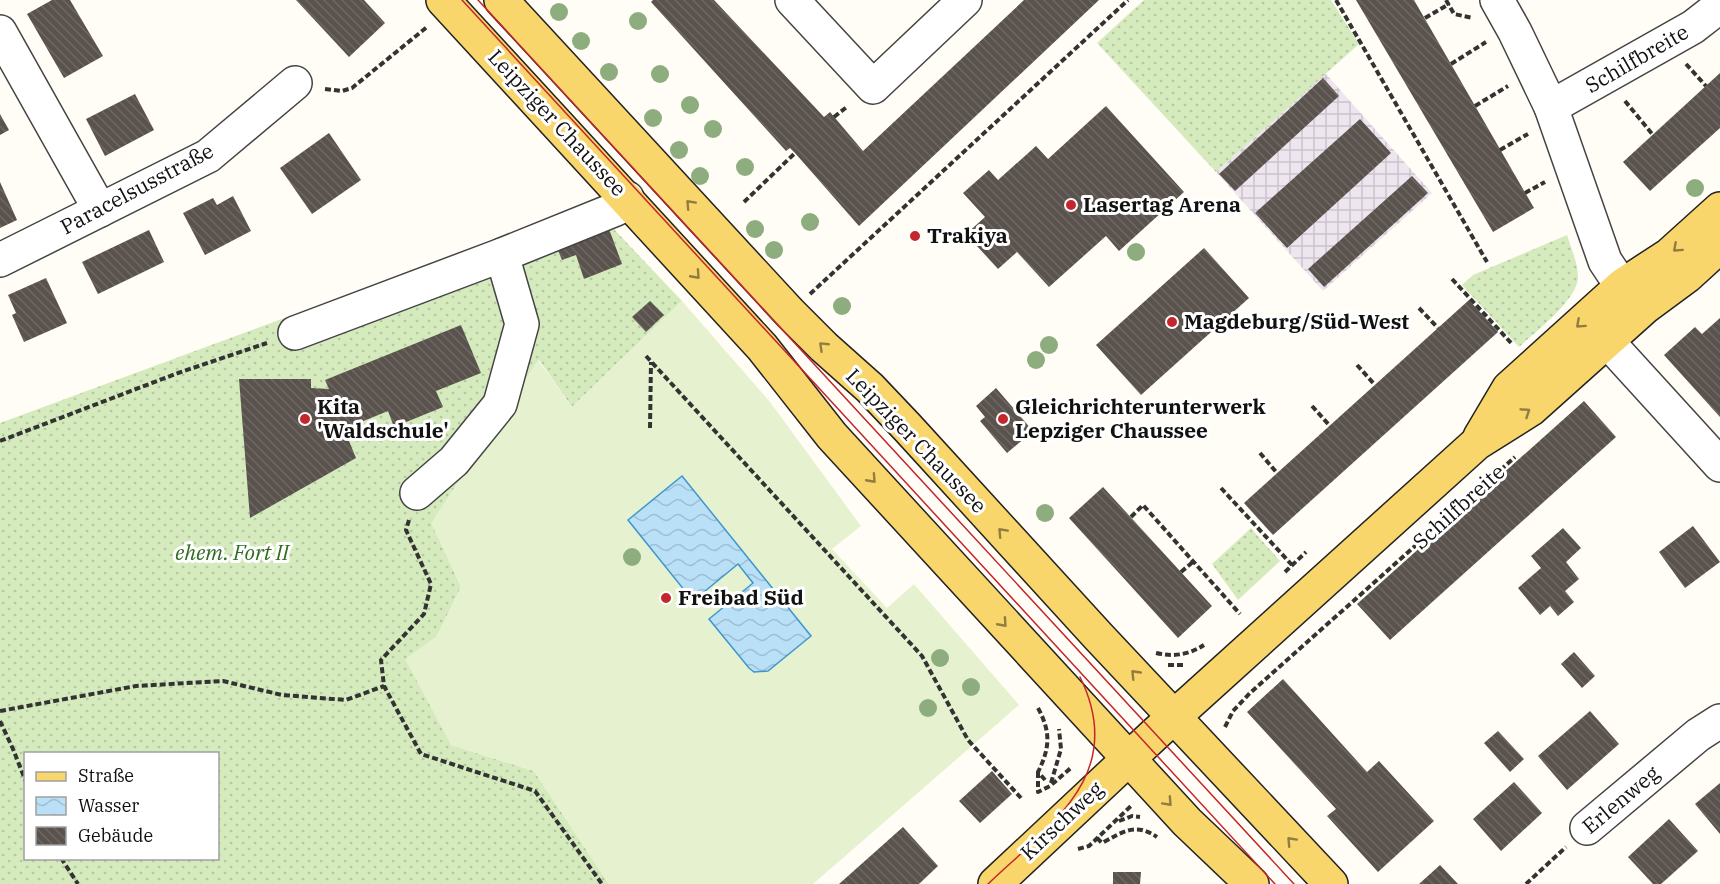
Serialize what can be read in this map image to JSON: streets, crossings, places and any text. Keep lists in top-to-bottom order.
{
  "streets": {
    "main road": ["Schilfbreite", "Leipziger Chaussee", "Kirschweg"],
    "street": ["Paracelsusstraße", "Erlenweg"]
  },
  "crossings": [
    ["Schilfbreite", "Leipziger Chaussee"],
    ["Schilfbreite", "Kirschweg"],
    ["Leipziger Chaussee", "Kirschweg"]
  ],
  "parks": ["ehem. Fort II"],
  "places": [
    "Lasertag Arena",
    "Trakiya",
    "Magdeburg/Süd-West",
    "Kita 'Waldschule'",
    "Gleichrichterunterwerk Lepziger Chaussee",
    "Freibad Süd"
  ],
  "legend": ["Straße", "Wasser", "Gebäude"]
}
